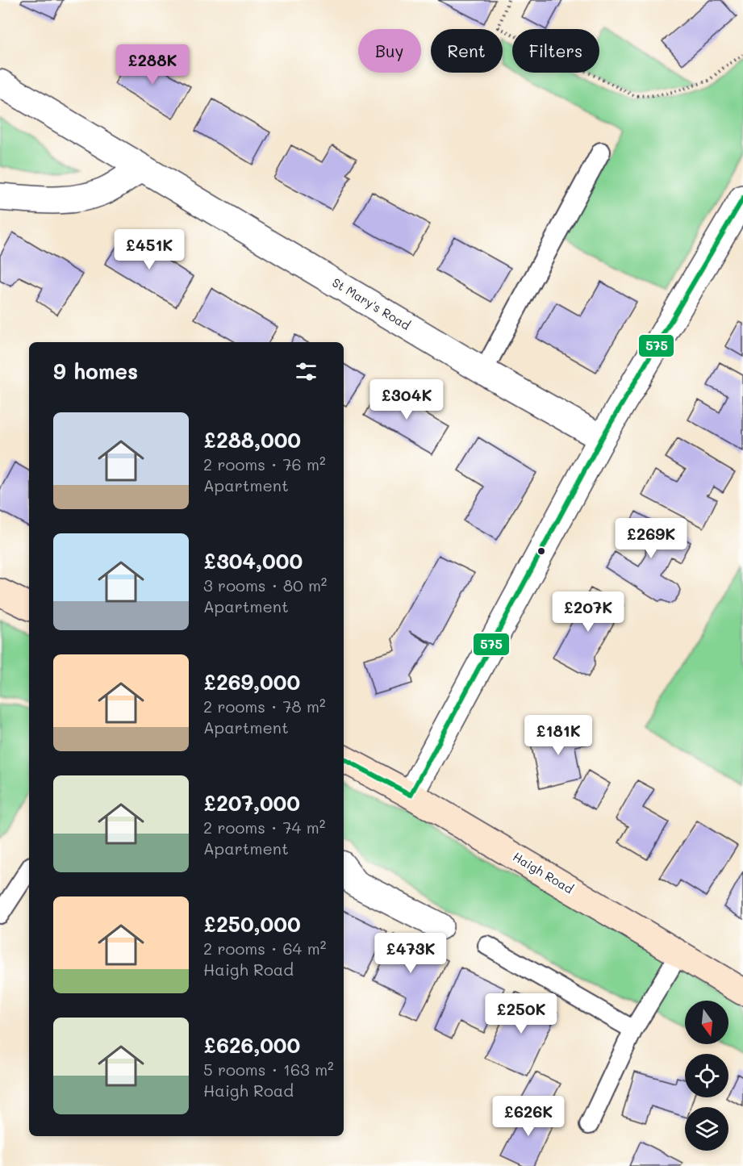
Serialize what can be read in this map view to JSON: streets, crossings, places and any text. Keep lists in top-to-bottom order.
{
  "streets": {
    "main road": ["Haigh Road"],
    "street": ["St Mary's Road"]
  },
  "lines": ["transit line 575"],
  "north": "bottom",
  "page": {
    "chip": ["Buy", "Rent", "Filters"],
    "price": [
      "£288K",
      "£451K",
      "£304K",
      "£269K",
      "£207K",
      "£181K",
      "£473K",
      "£250K",
      "£626K"
    ],
    "heading": "9 homes",
    "list": [
      {
        "name": "£288,000",
        "note": "2 rooms · 76 m² · Apartment"
      },
      {
        "name": "£304,000",
        "note": "3 rooms · 80 m² · Apartment"
      },
      {
        "name": "£269,000",
        "note": "2 rooms · 78 m² · Apartment"
      },
      {
        "name": "£207,000",
        "note": "2 rooms · 74 m² · Apartment"
      },
      {
        "name": "£250,000",
        "note": "2 rooms · 64 m² · Haigh Road"
      },
      {
        "name": "£626,000",
        "note": "5 rooms · 163 m² · Haigh Road"
      }
    ]
  }
}
